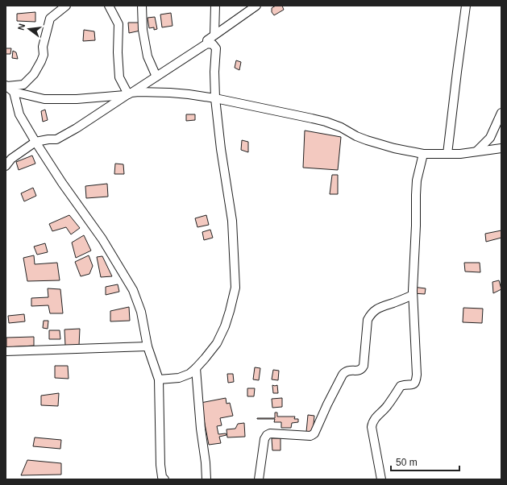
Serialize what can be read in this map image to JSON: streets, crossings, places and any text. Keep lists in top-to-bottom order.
{
  "scale_bar": "50 m",
  "north": "left"
}
